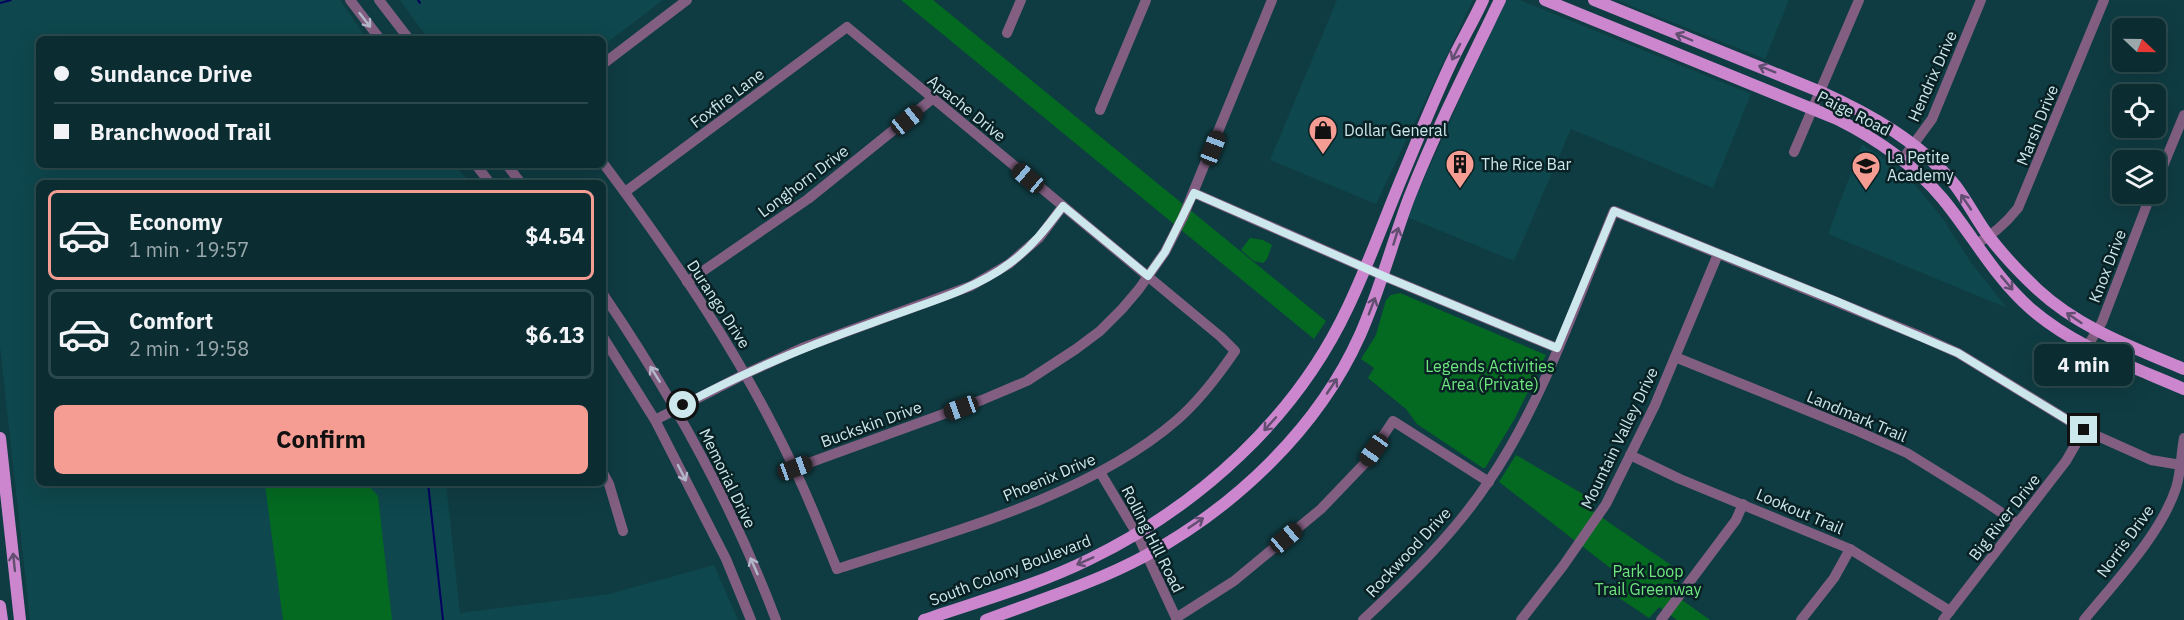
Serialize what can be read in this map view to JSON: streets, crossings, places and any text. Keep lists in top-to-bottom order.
{
  "streets": {
    "main road": ["Paige Road", "South Colony Boulevard"],
    "street": [
      "Hendrix Drive",
      "Foxfire Lane",
      "Apache Drive",
      "Marsh Drive",
      "Longhorn Drive",
      "Knox Drive",
      "Durango Drive",
      "Landmark Trail",
      "Buckskin Drive",
      "Mountain Valley Drive",
      "Phoenix Drive",
      "Memorial Drive",
      "Lookout Trail",
      "Big River Drive",
      "Rolling Hill Road",
      "Norris Drive",
      "Rockwood Drive"
    ]
  },
  "crossings": [
    ["Hendrix Drive", "Paige Road"],
    ["Foxfire Lane", "Apache Drive"],
    ["Foxfire Lane", "Durango Drive"],
    ["Apache Drive", "Longhorn Drive"],
    ["Apache Drive", "Buckskin Drive"],
    ["Apache Drive", "Phoenix Drive"],
    ["Paige Road", "Marsh Drive"],
    ["Paige Road", "Knox Drive"],
    ["Longhorn Drive", "Durango Drive"],
    ["Durango Drive", "Buckskin Drive"],
    ["Durango Drive", "Phoenix Drive"],
    ["Landmark Trail", "Mountain Valley Drive"],
    ["Landmark Trail", "Big River Drive"],
    ["Mountain Valley Drive", "Lookout Trail"],
    ["Mountain Valley Drive", "Rockwood Drive"],
    ["Phoenix Drive", "Rolling Hill Road"],
    ["Lookout Trail", "Big River Drive"],
    ["Rolling Hill Road", "South Colony Boulevard"]
  ],
  "parks": ["Legends Activities Area (Private)", "Park Loop Trail Greenway"],
  "places": {
    "shop": ["Dollar General"],
    "building": ["The Rice Bar"],
    "school or university": ["La Petite Academy"]
  },
  "north": "right",
  "page": {
    "banner": ["Sundance Drive", "Branchwood Trail"],
    "list": [
      {
        "name": "Economy",
        "note": "1 min · 19:57",
        "value": "$4.54"
      },
      {
        "name": "Comfort",
        "note": "2 min · 19:58",
        "value": "$6.13"
      }
    ],
    "bubble": "4 min",
    "buttons": "Confirm"
  }
}
